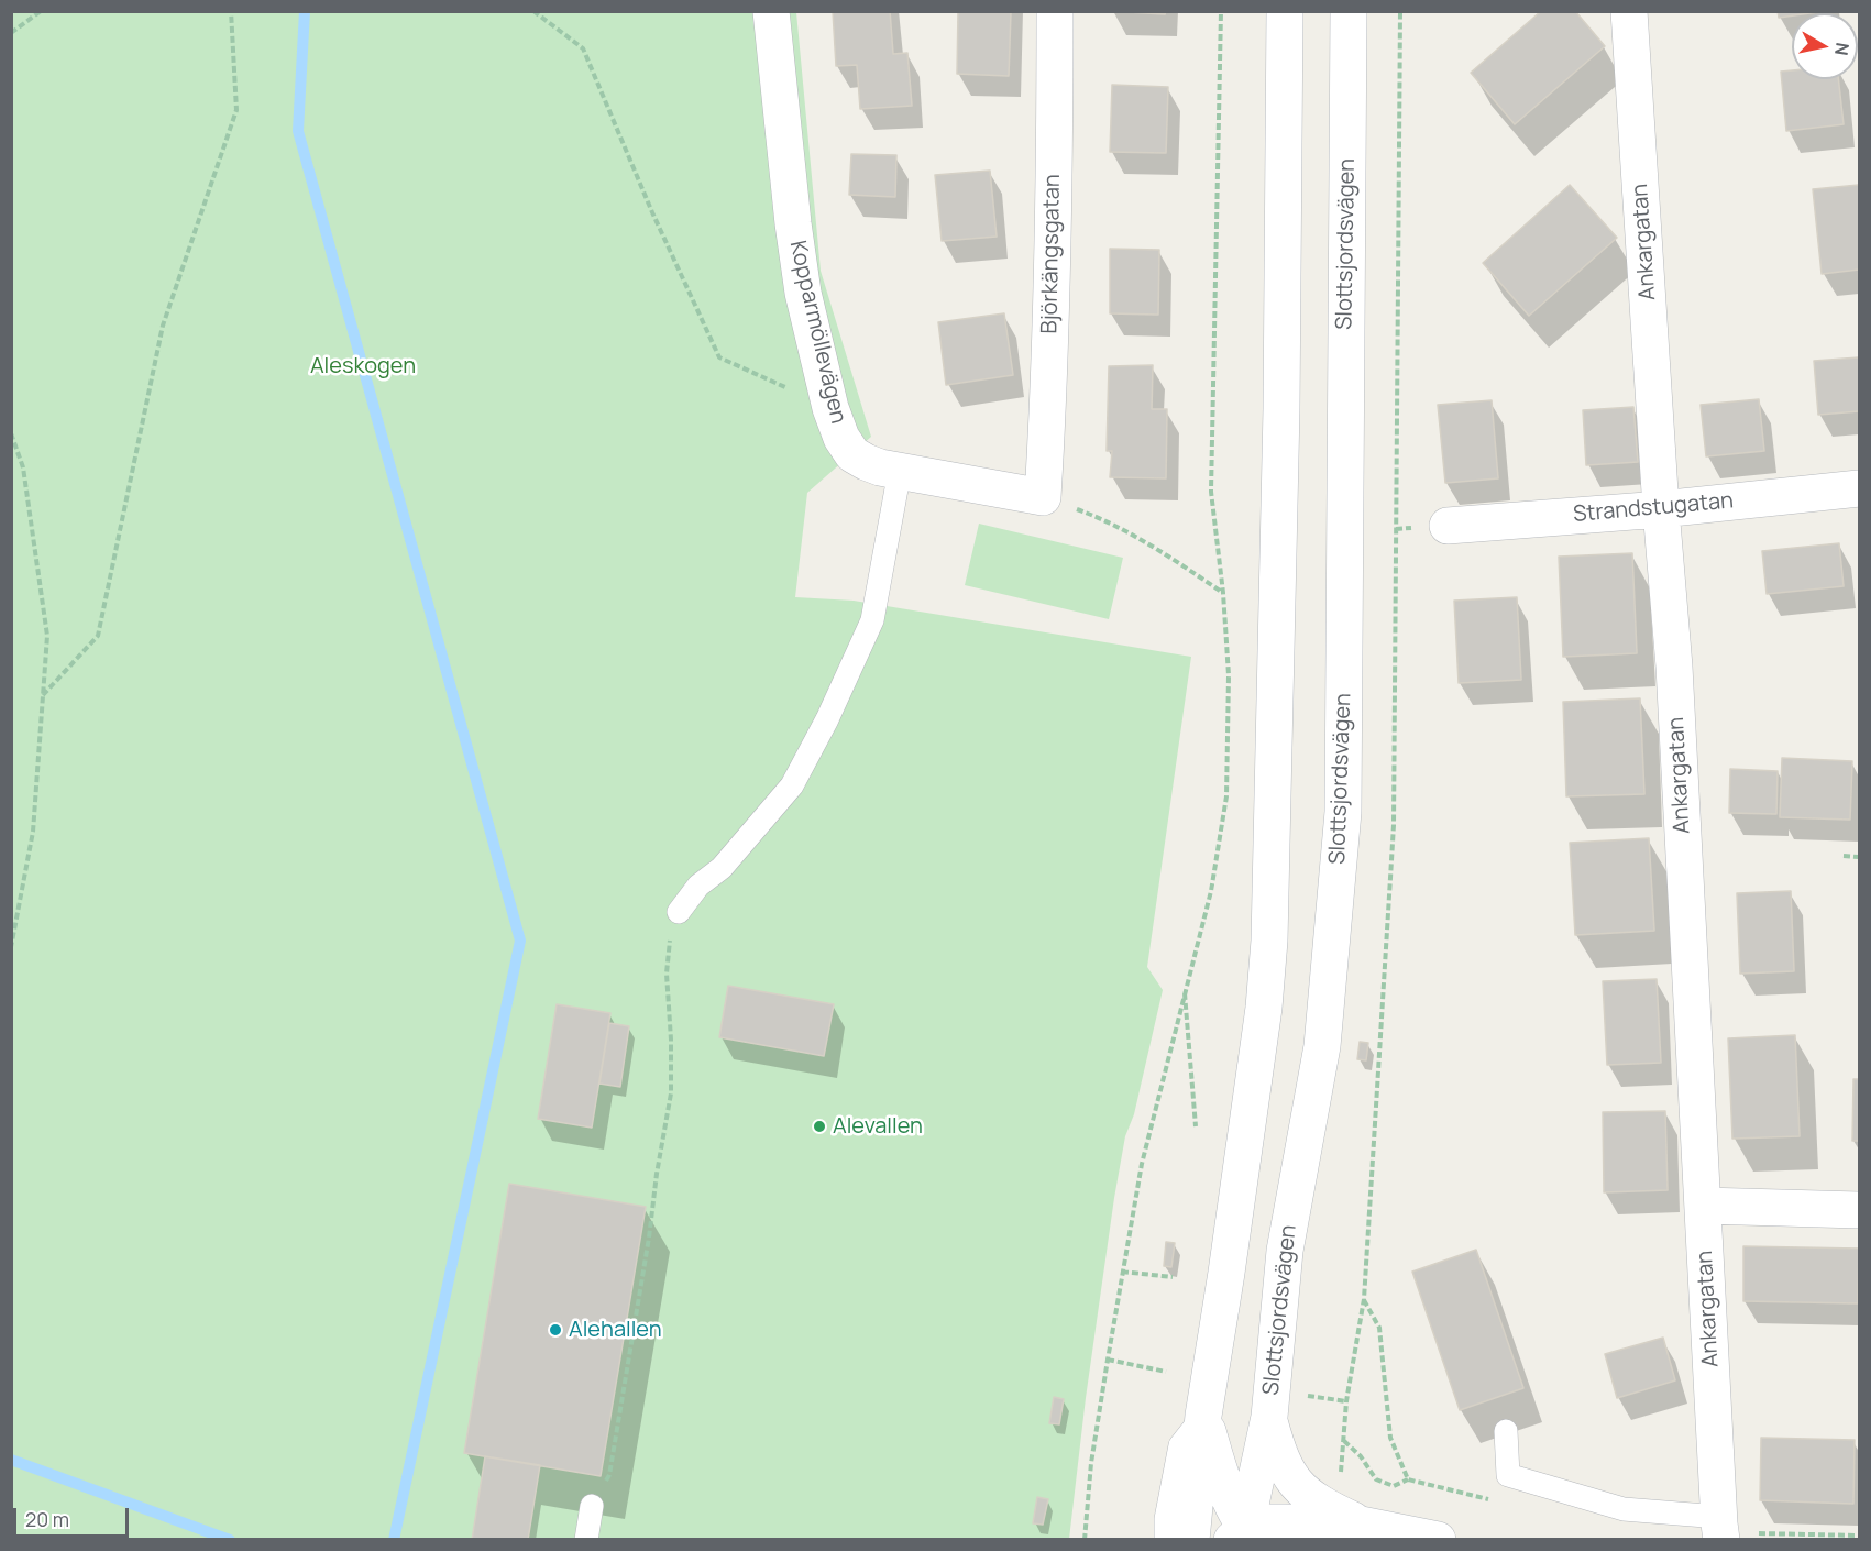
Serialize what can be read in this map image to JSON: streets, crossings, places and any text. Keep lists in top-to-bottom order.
{
  "streets": {
    "main road": [
      "Ankargatan",
      "Slottsjordsvägen",
      "Björkängsgatan",
      "Kopparmöllevägen",
      "Strandstugatan"
    ]
  },
  "crossings": [
    ["Ankargatan", "Strandstugatan"],
    ["Björkängsgatan", "Kopparmöllevägen"]
  ],
  "parks": ["Aleskogen"],
  "places": ["Alevallen", "Alehallen"],
  "scale_bar": "20 m",
  "north": "right"
}
